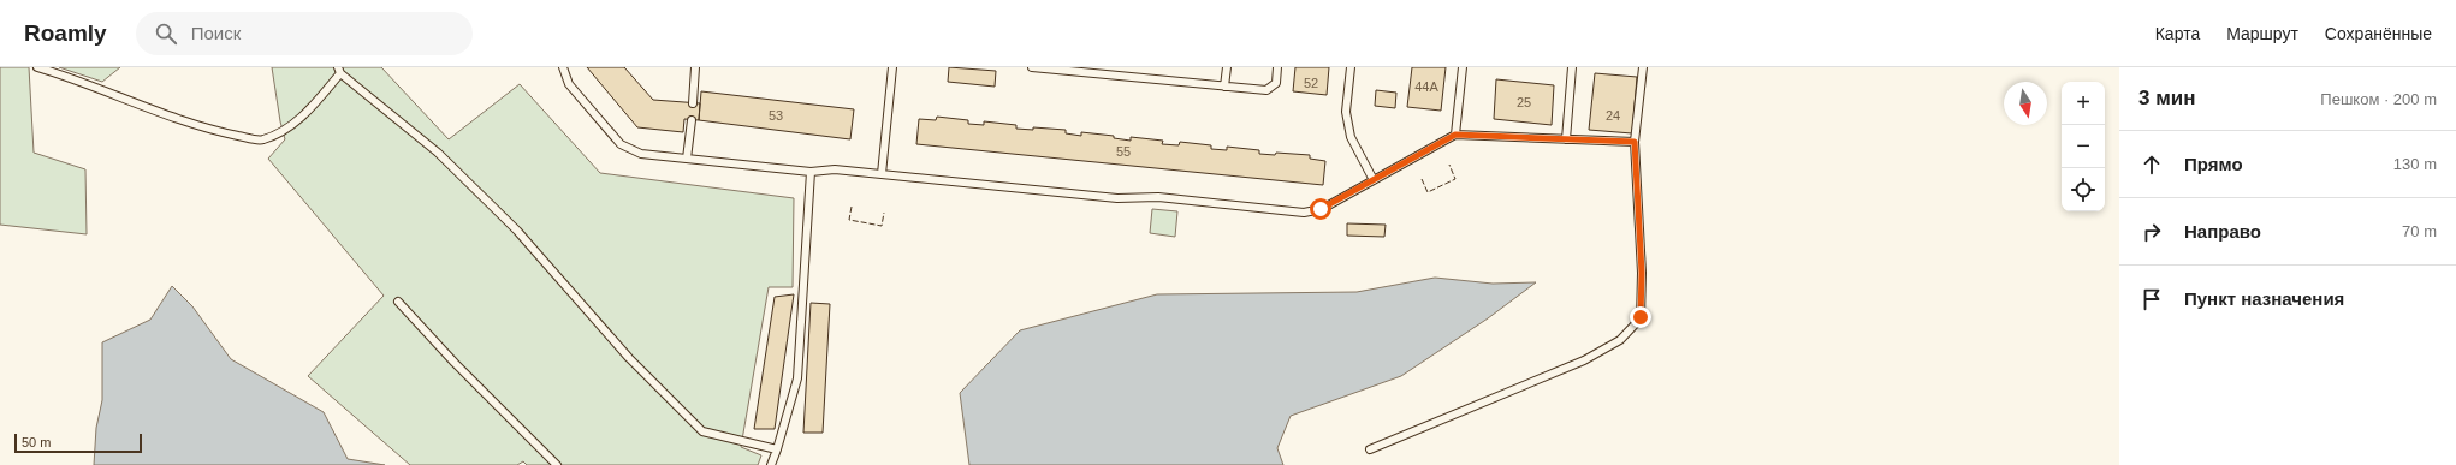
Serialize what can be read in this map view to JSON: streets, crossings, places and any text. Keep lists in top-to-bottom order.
{
  "house_numbers": [
    "52",
    "44А",
    "25",
    "53",
    "24",
    "55"
  ],
  "scale_bar": "50 m",
  "north": "bottom",
  "page": {
    "header": "Roamly",
    "search": "Поиск",
    "nav": ["Карта", "Маршрут", "Сохранённые"],
    "heading": ["3 мин", "Пешком · 200 m"],
    "map_buttons": ["+", "−"],
    "list": [
      ["Прямо", "130 m"],
      ["Направо", "70 m"],
      "Пункт назначения"
    ],
    "scale": "50 m"
  }
}
